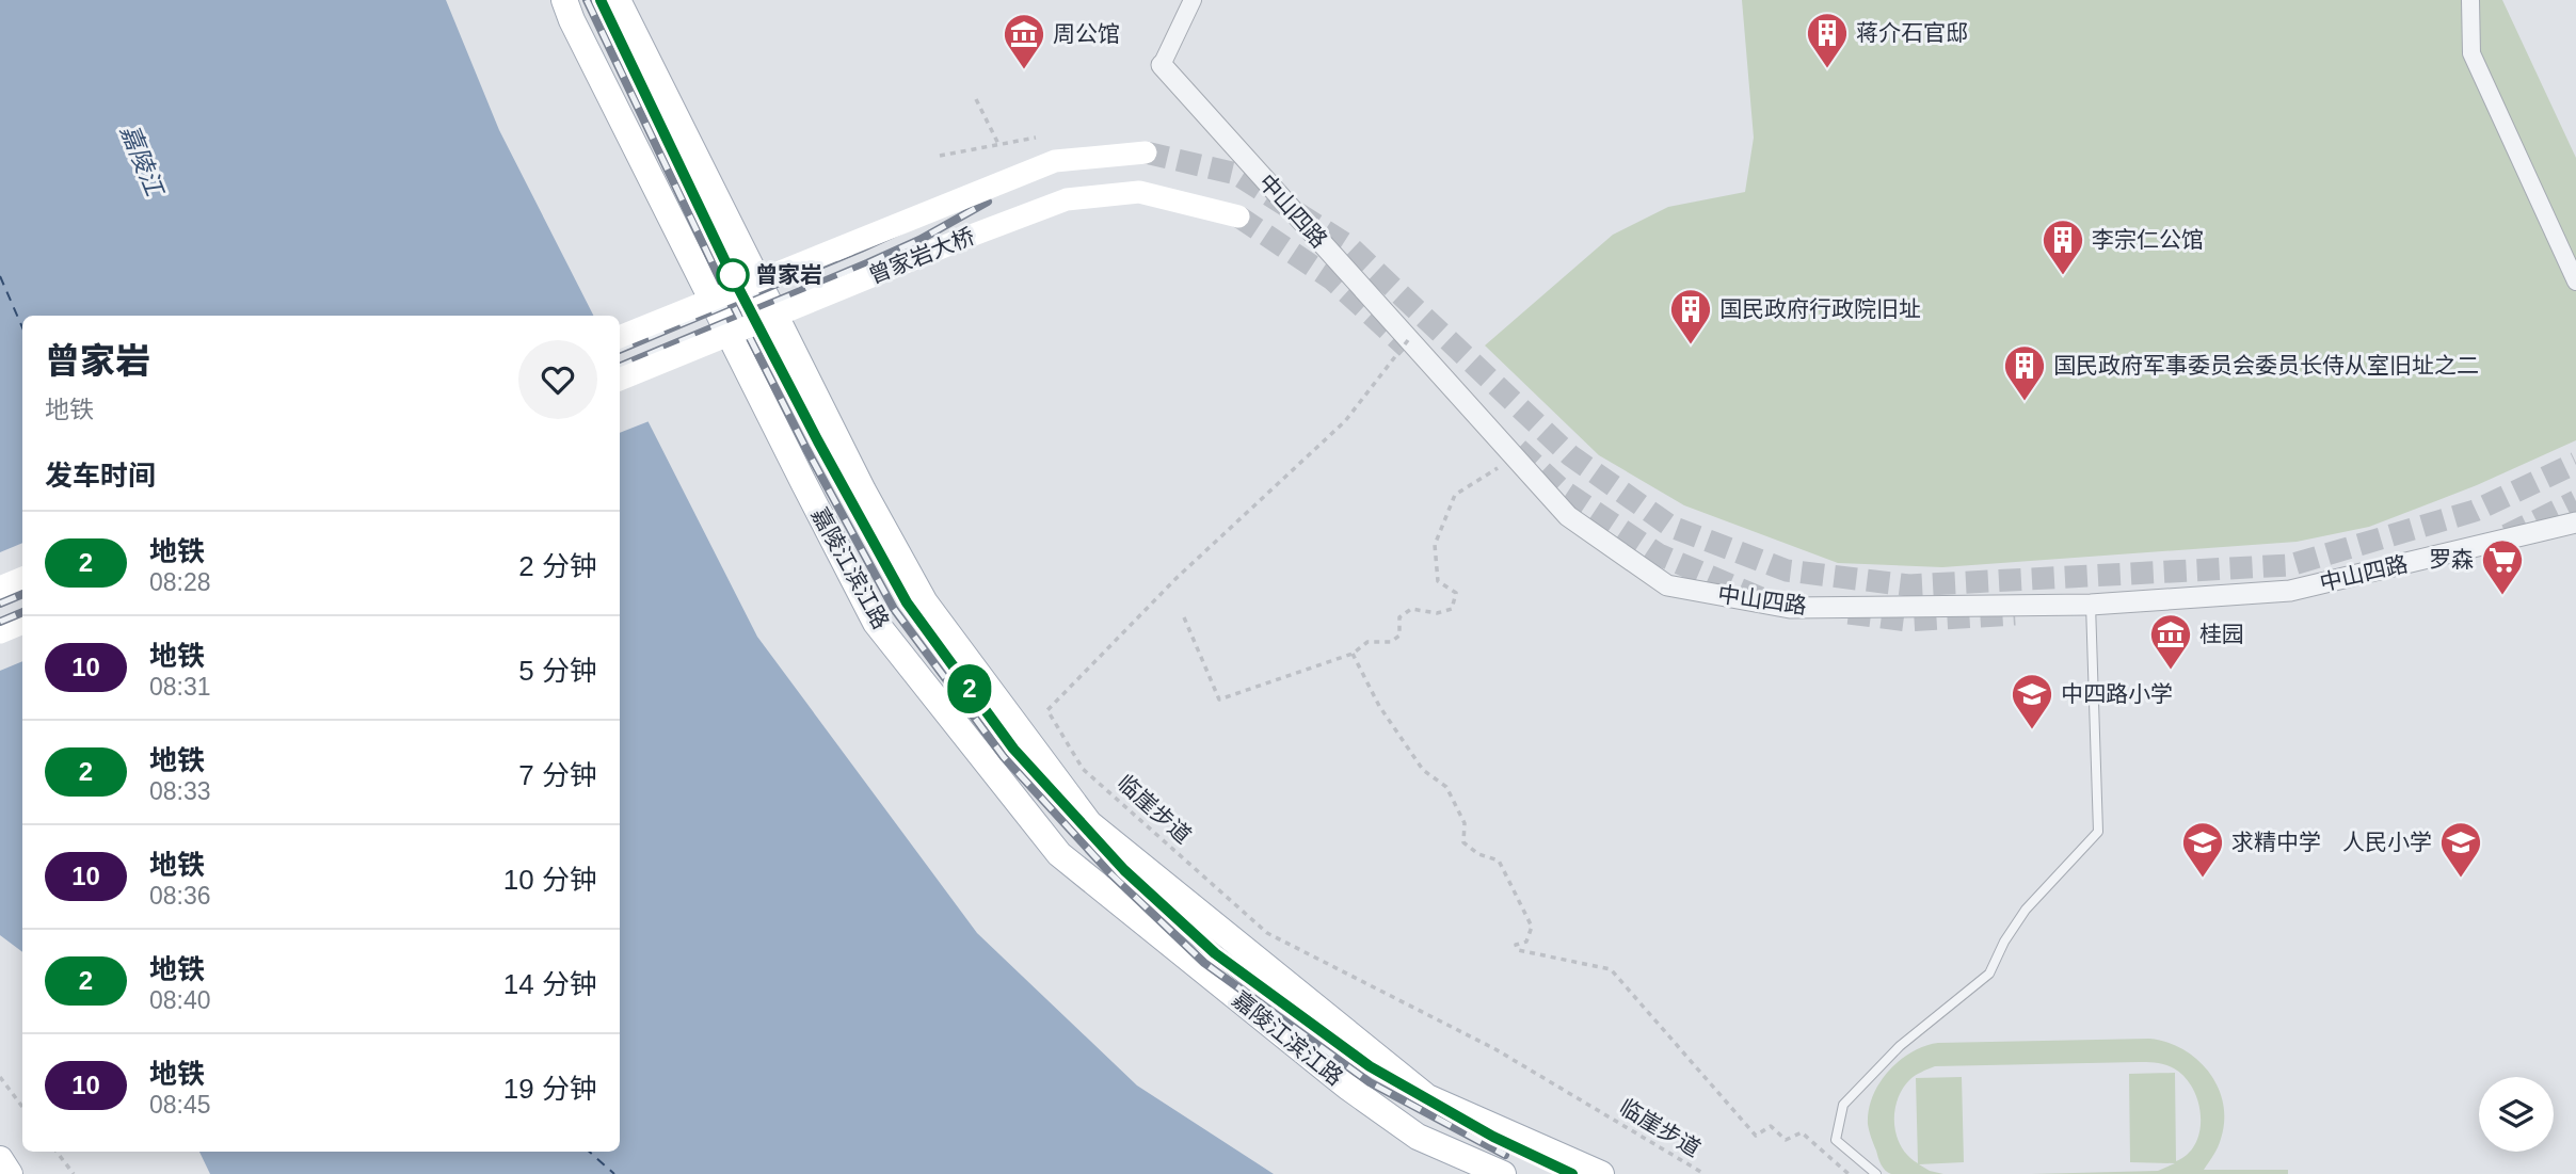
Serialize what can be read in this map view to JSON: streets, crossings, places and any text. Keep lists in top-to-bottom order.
{
  "streets": {
    "main road": ["曾家岩大桥", "嘉陵江滨江路"],
    "street": ["中山四路"],
    "path": ["临崖步道"]
  },
  "crossings": [
    ["中山四路", "临崖步道"]
  ],
  "water": ["嘉陵江"],
  "places": {
    "building": [
      "蒋介石官邸",
      "李宗仁公馆",
      "国民政府行政院旧址",
      "国民政府军事委员会委员长侍从室旧址之二"
    ],
    "museum": ["周公馆", "桂园"],
    "other": ["曾家岩"],
    "supermarket": ["罗森"],
    "school or university": ["中四路小学", "求精中学", "人民小学"]
  },
  "lines": ["metro line 2"],
  "page": {
    "on_map": "2",
    "heading": [
      ["曾家岩", "地铁"],
      "发车时间"
    ],
    "list": [
      {
        "mark": "2",
        "name": "地铁",
        "note": "08:28",
        "value": "2 分钟"
      },
      {
        "mark": "10",
        "name": "地铁",
        "note": "08:31",
        "value": "5 分钟"
      },
      {
        "mark": "2",
        "name": "地铁",
        "note": "08:33",
        "value": "7 分钟"
      },
      {
        "mark": "10",
        "name": "地铁",
        "note": "08:36",
        "value": "10 分钟"
      },
      {
        "mark": "2",
        "name": "地铁",
        "note": "08:40",
        "value": "14 分钟"
      },
      {
        "mark": "10",
        "name": "地铁",
        "note": "08:45",
        "value": "19 分钟"
      }
    ]
  }
}
